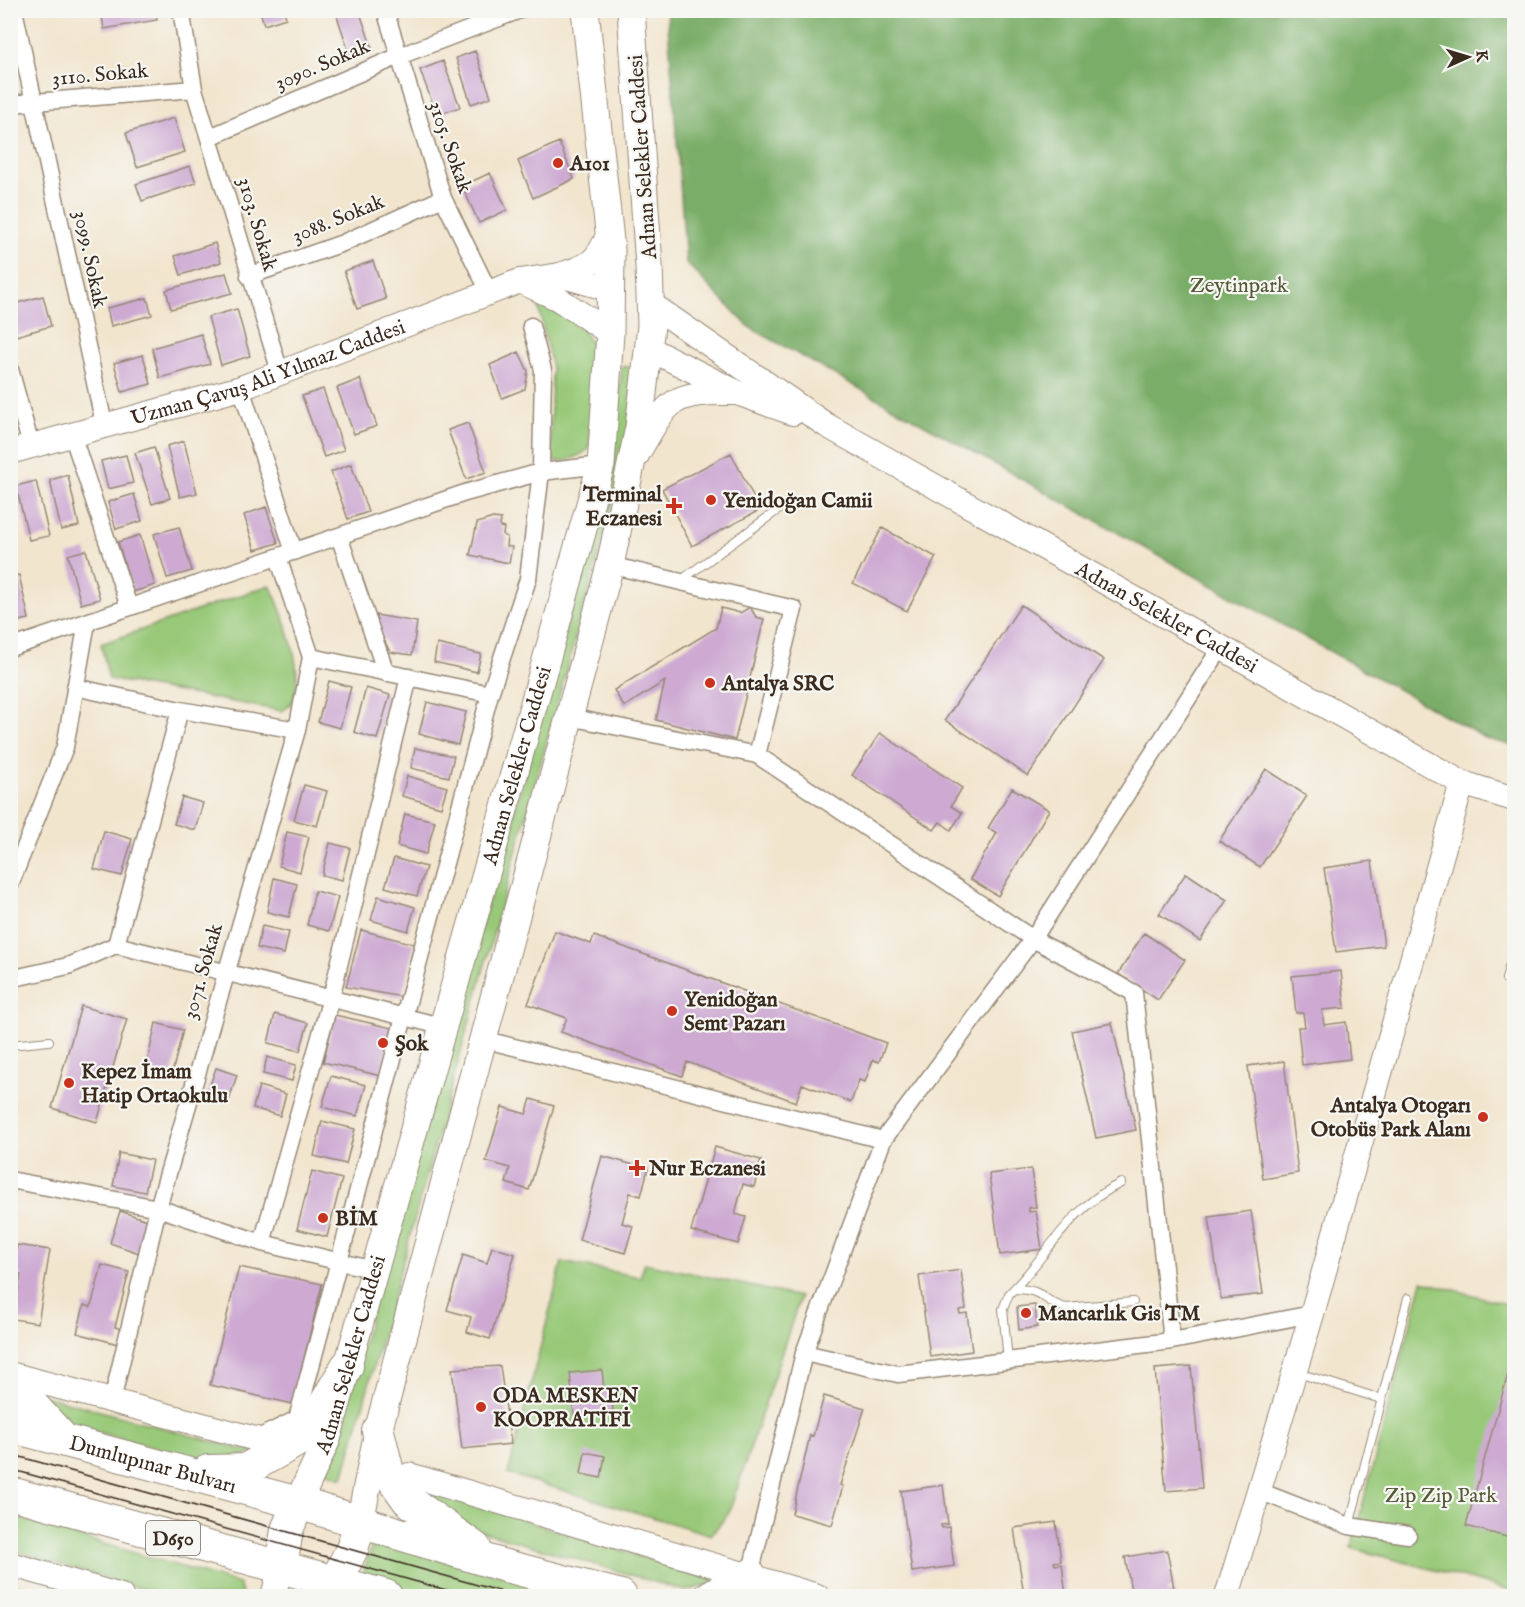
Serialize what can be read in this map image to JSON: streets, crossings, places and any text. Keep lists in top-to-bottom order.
{
  "streets": {
    "highway": ["Dumlupınar Bulvarı", "D650"],
    "main road": ["Adnan Selekler Caddesi"],
    "street": [
      "3090. Sokak",
      "3110. Sokak",
      "3105. Sokak",
      "3088. Sokak",
      "3103. Sokak",
      "3099. Sokak",
      "Uzman Çavuş Ali Yılmaz Caddesi",
      "3071. Sokak"
    ]
  },
  "crossings": [
    ["3090. Sokak", "3105. Sokak"],
    ["3090. Sokak", "3103. Sokak"],
    ["3110. Sokak", "3103. Sokak"],
    ["3110. Sokak", "3099. Sokak"],
    ["3105. Sokak", "3088. Sokak"],
    ["3105. Sokak", "Uzman Çavuş Ali Yılmaz Caddesi"],
    ["Adnan Selekler Caddesi", "Uzman Çavuş Ali Yılmaz Caddesi"],
    ["Adnan Selekler Caddesi", "Dumlupınar Bulvarı"],
    ["3088. Sokak", "3103. Sokak"],
    ["3103. Sokak", "Uzman Çavuş Ali Yılmaz Caddesi"],
    ["3099. Sokak", "Uzman Çavuş Ali Yılmaz Caddesi"],
    ["Uzman Çavuş Ali Yılmaz Caddesi", "3071. Sokak"]
  ],
  "parks": ["Zeytinpark", "Zip Zip Park"],
  "places": {
    "other": [
      "A101",
      "Yenidoğan Camii",
      "Antalya SRC",
      "Yenidoğan Semt Pazarı",
      "Şok",
      "Kepez İmam Hatip Ortaokulu",
      "Antalya Otogarı Otobüs Park Alanı",
      "BİM",
      "Mancarlık Gis TM",
      "ODA MESKEN KOOPRATİFİ"
    ],
    "health": ["Terminal Eczanesi", "Nur Eczanesi"]
  },
  "north": "right"
}
